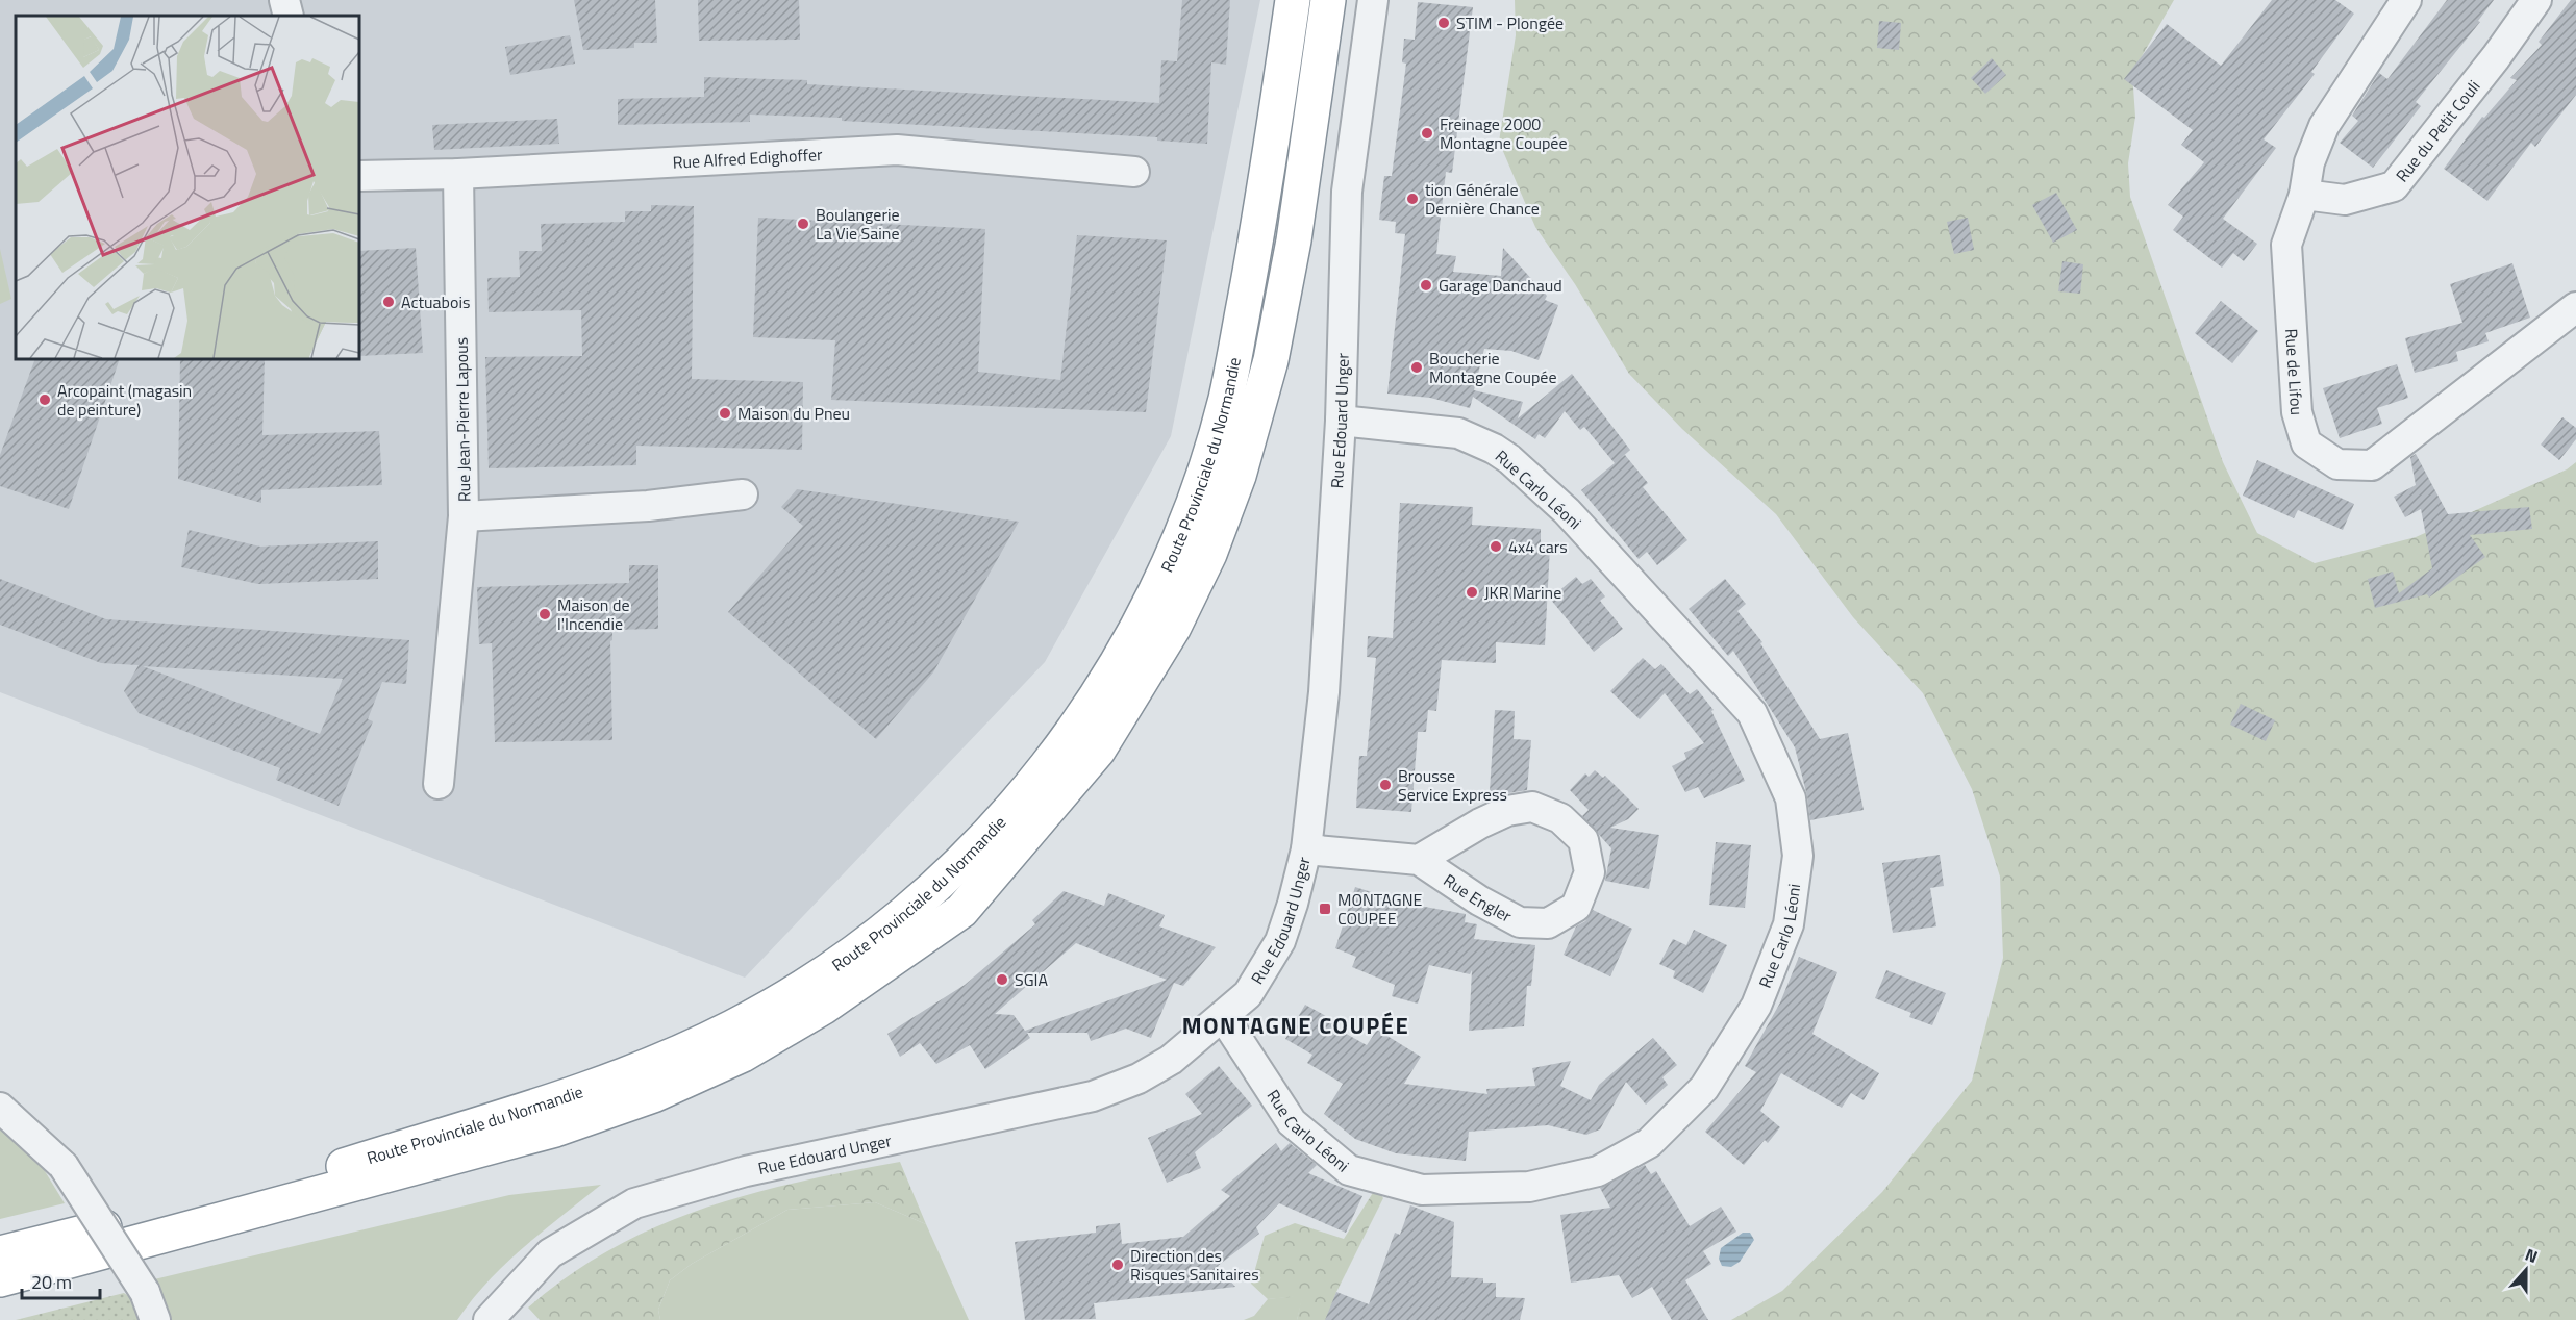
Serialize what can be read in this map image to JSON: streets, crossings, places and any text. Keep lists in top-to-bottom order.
{
  "streets": {
    "highway": ["Route Provinciale du Normandie"],
    "street": [
      "Rue du Petit Couli",
      "Rue Alfred Edighoffer",
      "Rue de Lifou",
      "Rue Jean-Pierre Lapous",
      "Rue Edouard Unger",
      "Rue Carlo Léoni",
      "Rue Engler"
    ]
  },
  "crossings": [
    ["Rue du Petit Couli", "Rue de Lifou"],
    ["Rue Alfred Edighoffer", "Rue Jean-Pierre Lapous"],
    ["Rue Edouard Unger", "Rue Carlo Léoni"],
    ["Rue Edouard Unger", "Rue Engler"]
  ],
  "districts": ["MONTAGNE COUPÉE"],
  "places": {
    "other": [
      "STIM - Plongée",
      "Freinage 2000 Montagne Coupée",
      "tion Générale Dernière Chance",
      "Boulangerie La Vie Saine",
      "Garage Danchaud",
      "Actuabois",
      "Boucherie Montagne Coupée",
      "Arcopaint (magasin de peinture)",
      "Maison du Pneu",
      "4x4 cars",
      "JKR Marine",
      "Maison de l'Incendie",
      "Brousse Service Express",
      "SGIA",
      "Direction des Risques Sanitaires"
    ],
    "transit": ["MONTAGNE COUPEE"]
  },
  "scale_bar": "20 m",
  "north": "top"
}
